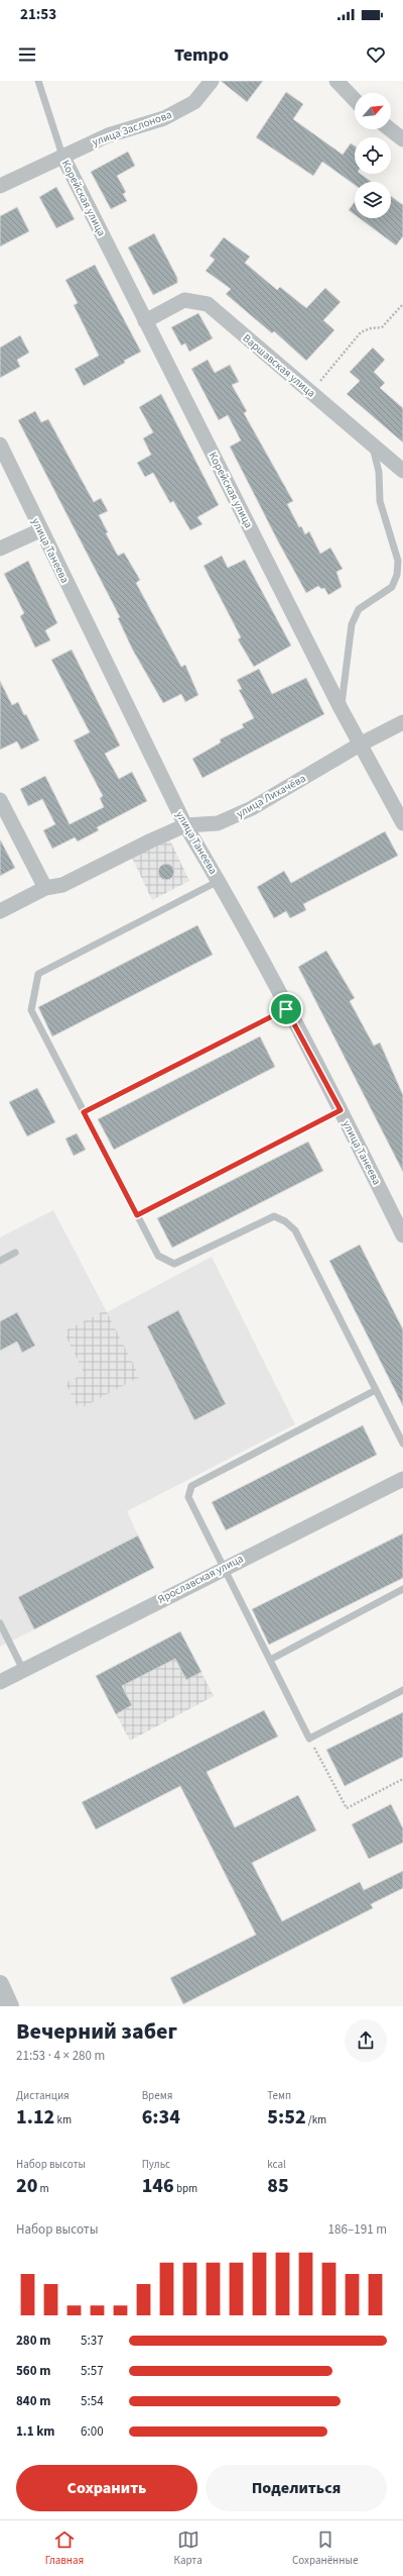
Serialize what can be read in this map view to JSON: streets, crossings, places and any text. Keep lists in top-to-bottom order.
{
  "streets": {
    "street": [
      "улица Заслонова",
      "Корейская улица",
      "Варшавская улица",
      "улица Танеева",
      "улица Лихачёва",
      "Ярославская улица"
    ]
  },
  "crossings": [
    ["улица Заслонова", "Корейская улица"],
    ["Корейская улица", "Варшавская улица"],
    ["Корейская улица", "улица Лихачёва"],
    ["улица Танеева", "улица Лихачёва"]
  ],
  "north": "top right",
  "page": {
    "status": "21:53",
    "header": "Tempo",
    "heading": ["Вечерний забег", "21:53 · 4 × 280 m"],
    "stats": [
      ["Дистанция", "1.12 km"],
      ["Время", "6:34"],
      ["Темп", "5:52 /km"],
      ["Набор высоты", "20 m"],
      ["Пульс", "146 bpm"],
      ["kcal", "85"]
    ],
    "chart": ["Набор высоты", "186–191 m"],
    "list": [
      {
        "name": "280 m",
        "note": "5:37"
      },
      {
        "name": "560 m",
        "note": "5:57"
      },
      {
        "name": "840 m",
        "note": "5:54"
      },
      {
        "name": "1.1 km",
        "note": "6:00"
      }
    ],
    "buttons": ["Сохранить", "Поделиться"],
    "tabs": ["Главная", "Карта", "Сохранённые"]
  }
}
